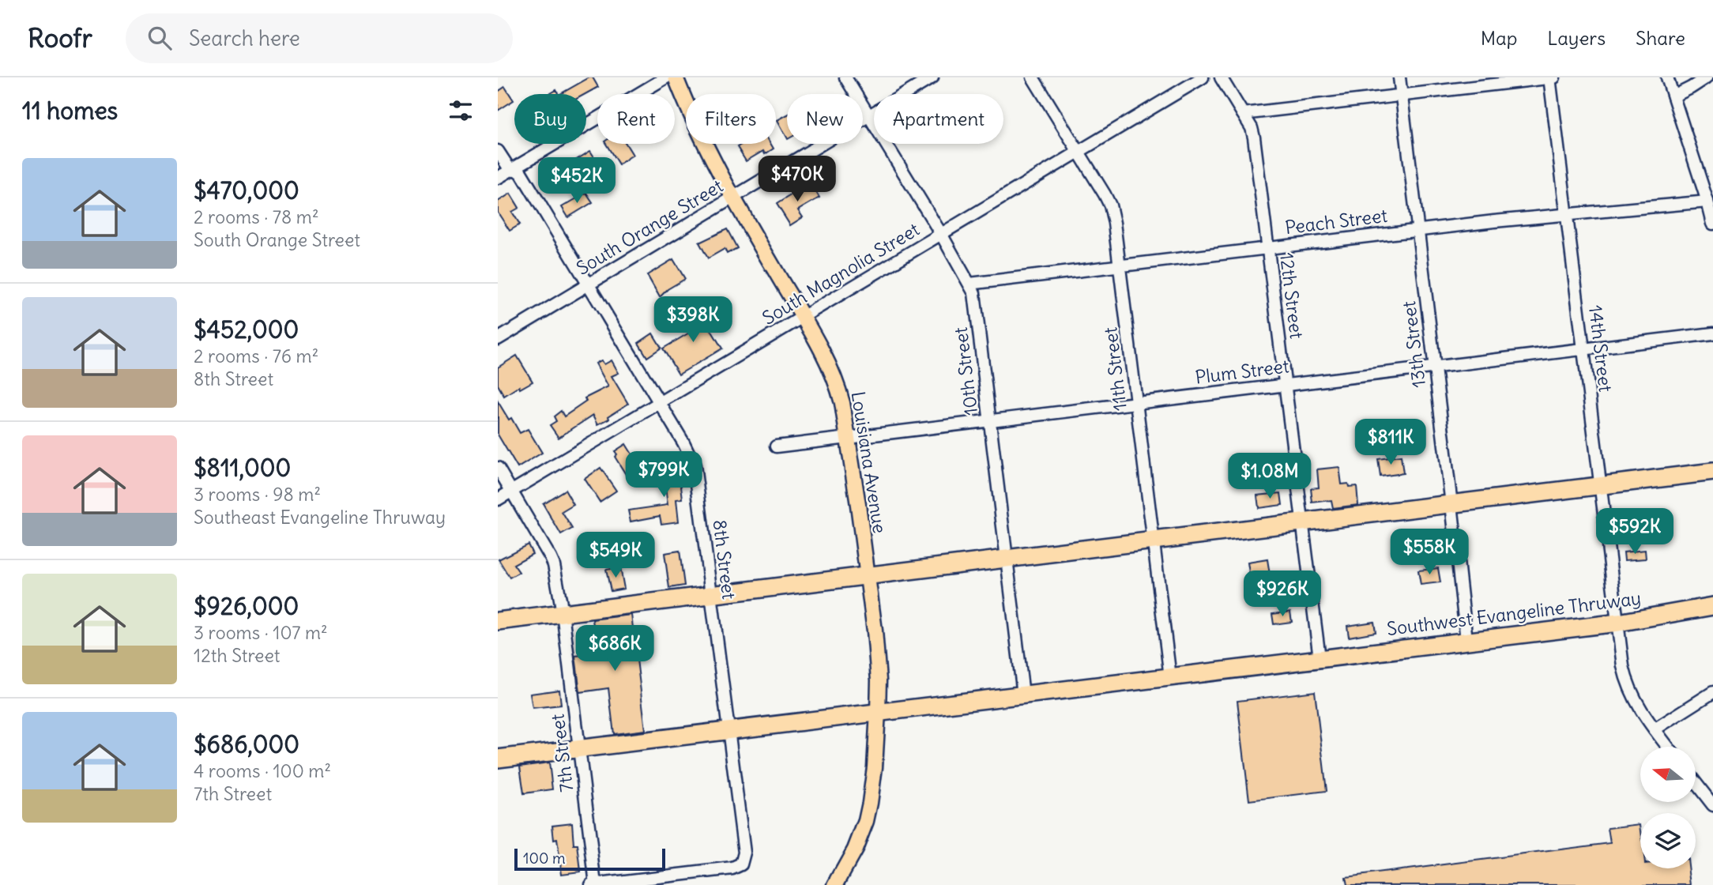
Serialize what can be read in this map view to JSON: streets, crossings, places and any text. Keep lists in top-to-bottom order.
{
  "streets": {
    "highway": ["Southwest Evangeline Thruway"],
    "main road": ["Louisiana Avenue"],
    "street": [
      "Peach Street",
      "South Orange Street",
      "South Magnolia Street",
      "12th Street",
      "13th Street",
      "14th Street",
      "11th Street",
      "10th Street",
      "Plum Street",
      "8th Street",
      "7th Street"
    ]
  },
  "crossings": [
    ["Peach Street", "12th Street"],
    ["Peach Street", "13th Street"],
    ["Peach Street", "14th Street"],
    ["Peach Street", "11th Street"],
    ["Peach Street", "10th Street"],
    ["South Orange Street", "10th Street"],
    ["South Orange Street", "Louisiana Avenue"],
    ["South Orange Street", "8th Street"],
    ["South Magnolia Street", "11th Street"],
    ["South Magnolia Street", "10th Street"],
    ["South Magnolia Street", "Louisiana Avenue"],
    ["South Magnolia Street", "8th Street"],
    ["South Magnolia Street", "7th Street"],
    ["12th Street", "Plum Street"],
    ["12th Street", "Southwest Evangeline Thruway"],
    ["13th Street", "Plum Street"],
    ["13th Street", "Southwest Evangeline Thruway"],
    ["14th Street", "Plum Street"],
    ["14th Street", "Southwest Evangeline Thruway"],
    ["11th Street", "Plum Street"],
    ["11th Street", "Southwest Evangeline Thruway"],
    ["10th Street", "Plum Street"],
    ["10th Street", "Southwest Evangeline Thruway"],
    ["Plum Street", "Louisiana Avenue"],
    ["Louisiana Avenue", "Southwest Evangeline Thruway"],
    ["8th Street", "Southwest Evangeline Thruway"],
    ["8th Street", "7th Street"],
    ["Southwest Evangeline Thruway", "7th Street"]
  ],
  "scale_bar": "100 m",
  "north": "left",
  "page": {
    "header": "Roofr",
    "search": "Search here",
    "nav": ["Map", "Layers", "Share"],
    "heading": "11 homes",
    "chip": [
      "Buy",
      "Rent",
      "Filters",
      "New",
      "Apartment"
    ],
    "list": [
      {
        "name": "$470,000",
        "note": "2 rooms · 78 m² · South Orange Street"
      },
      {
        "name": "$452,000",
        "note": "2 rooms · 76 m² · 8th Street"
      },
      {
        "name": "$811,000",
        "note": "3 rooms · 98 m² · Southeast Evangeline Thruway"
      },
      {
        "name": "$926,000",
        "note": "3 rooms · 107 m² · 12th Street"
      },
      {
        "name": "$686,000",
        "note": "4 rooms · 100 m² · 7th Street"
      }
    ],
    "price": [
      "$470K",
      "$452K",
      "$398K",
      "$811K",
      "$799K",
      "$1.08M",
      "$592K",
      "$558K",
      "$549K",
      "$926K",
      "$686K"
    ],
    "scale": "100 m"
  }
}
